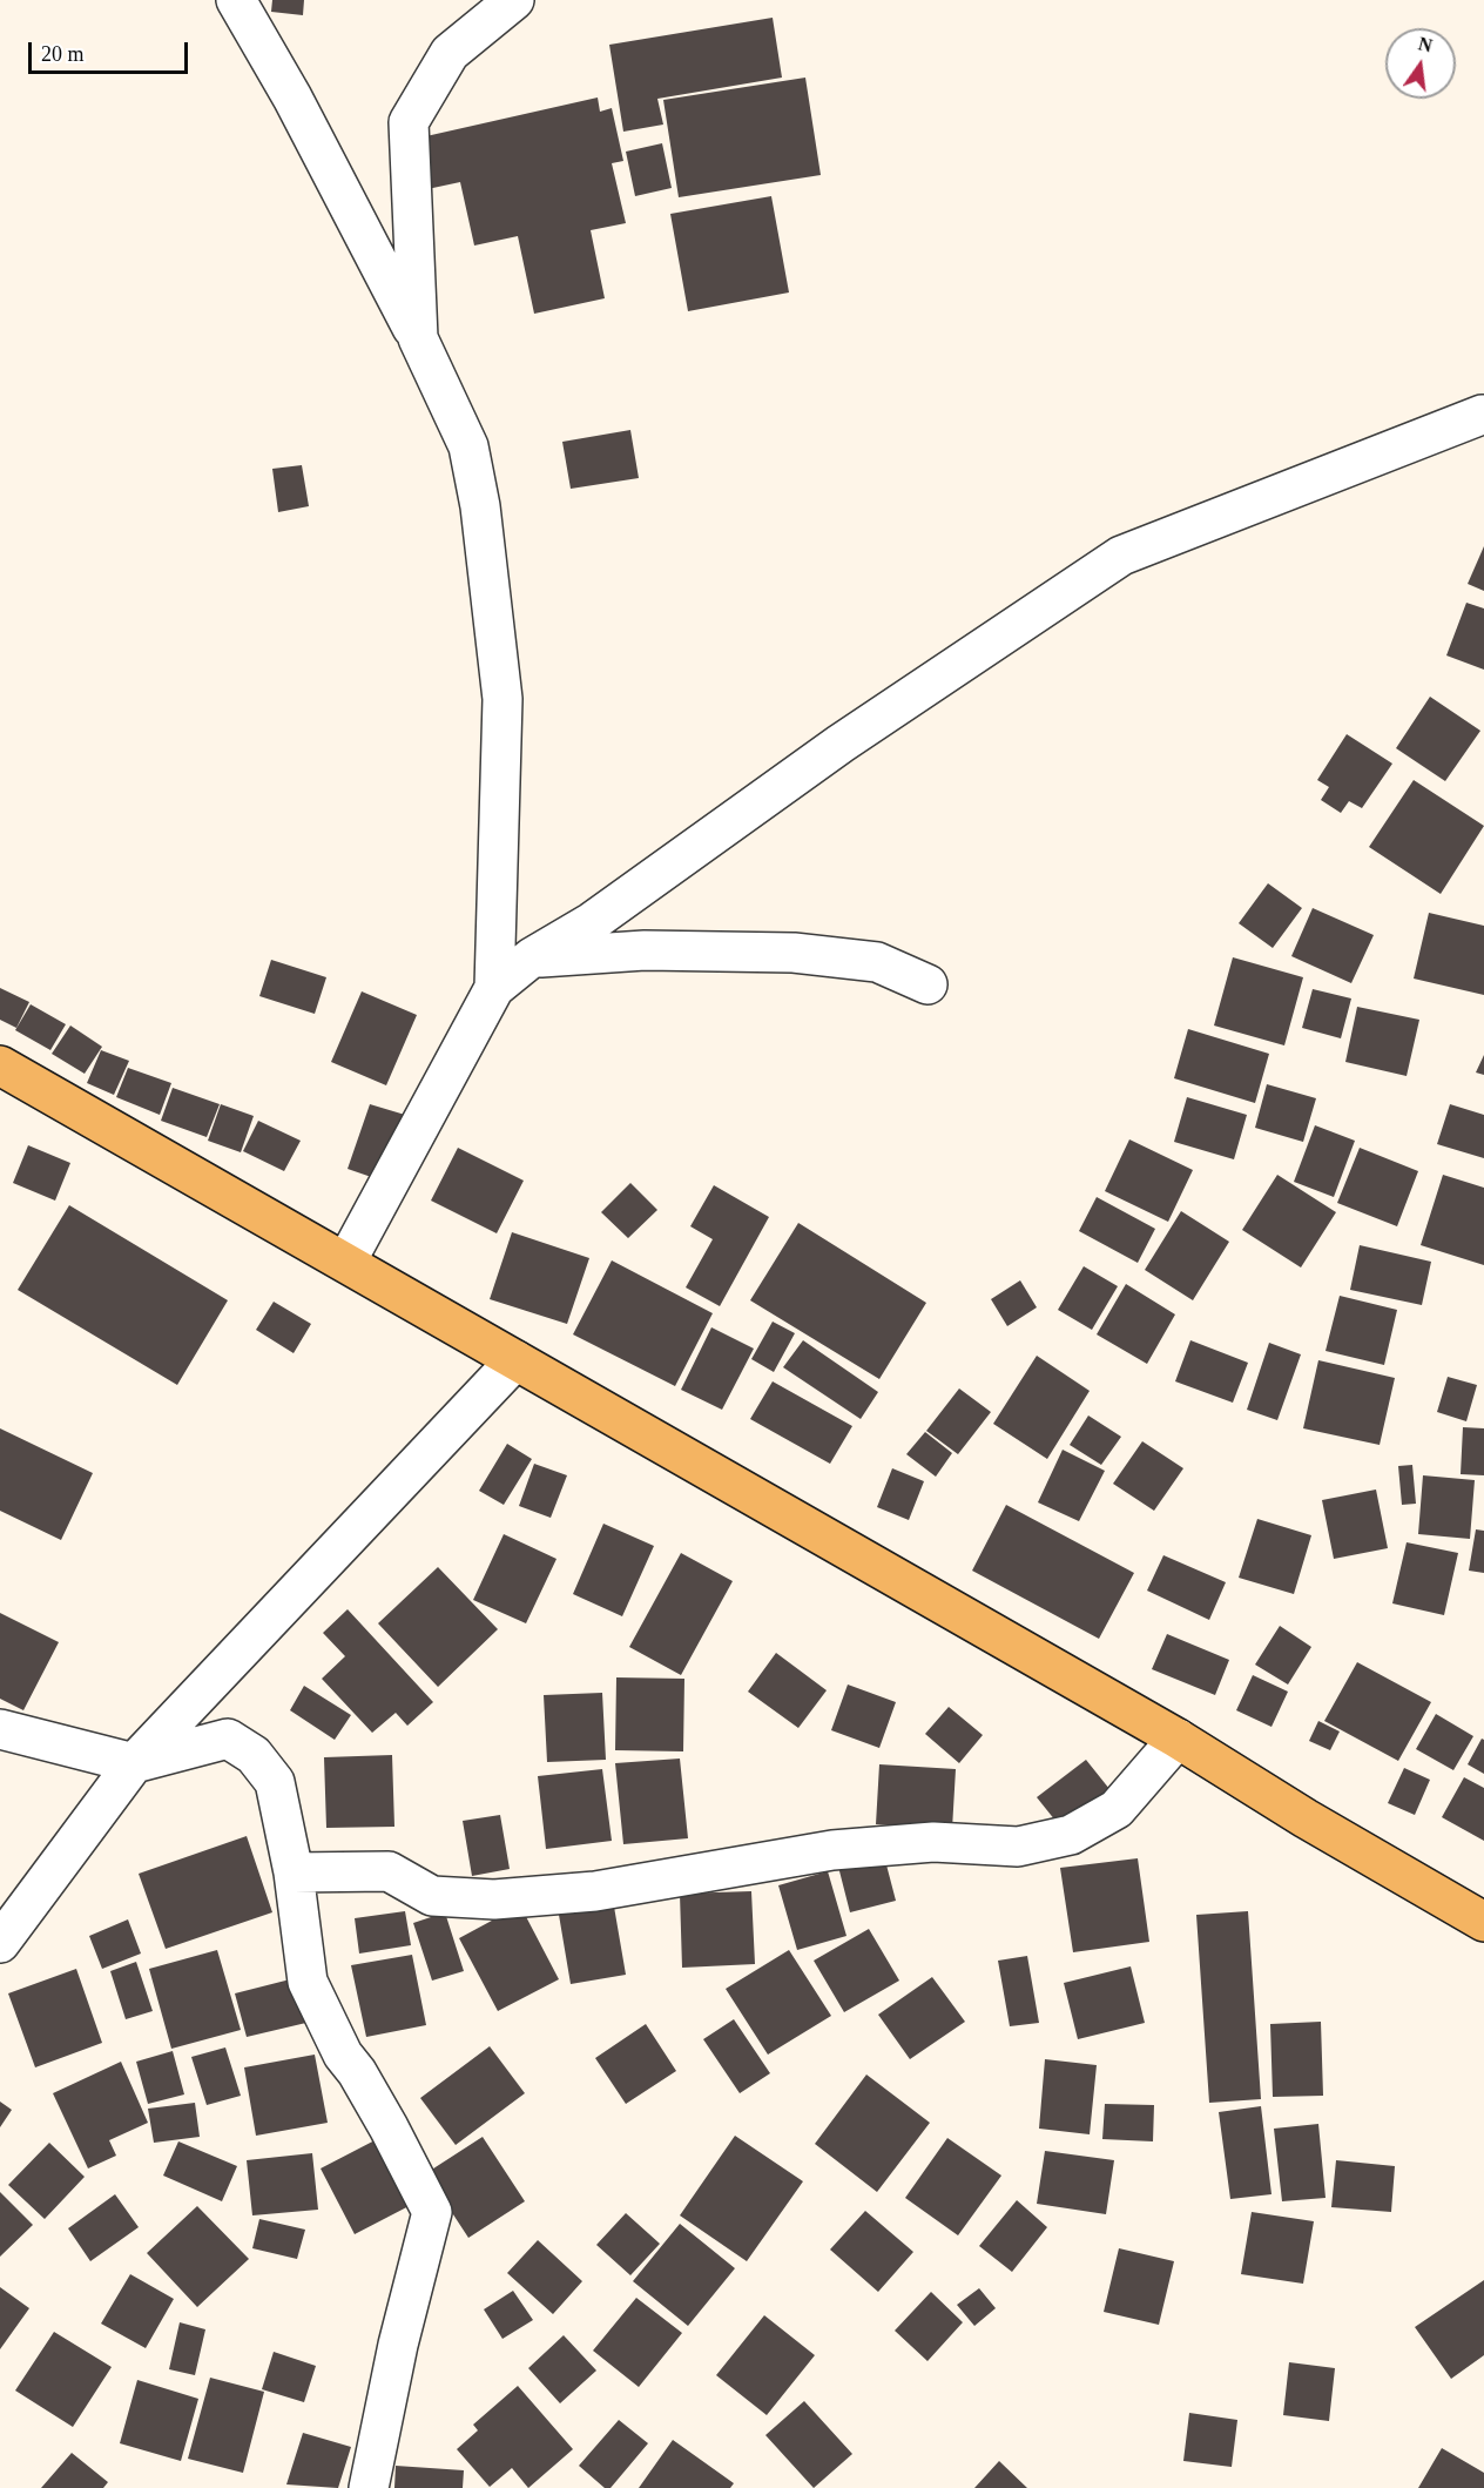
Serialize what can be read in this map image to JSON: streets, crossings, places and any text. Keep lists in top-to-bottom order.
{
  "scale_bar": "20 m",
  "north": "top"
}
